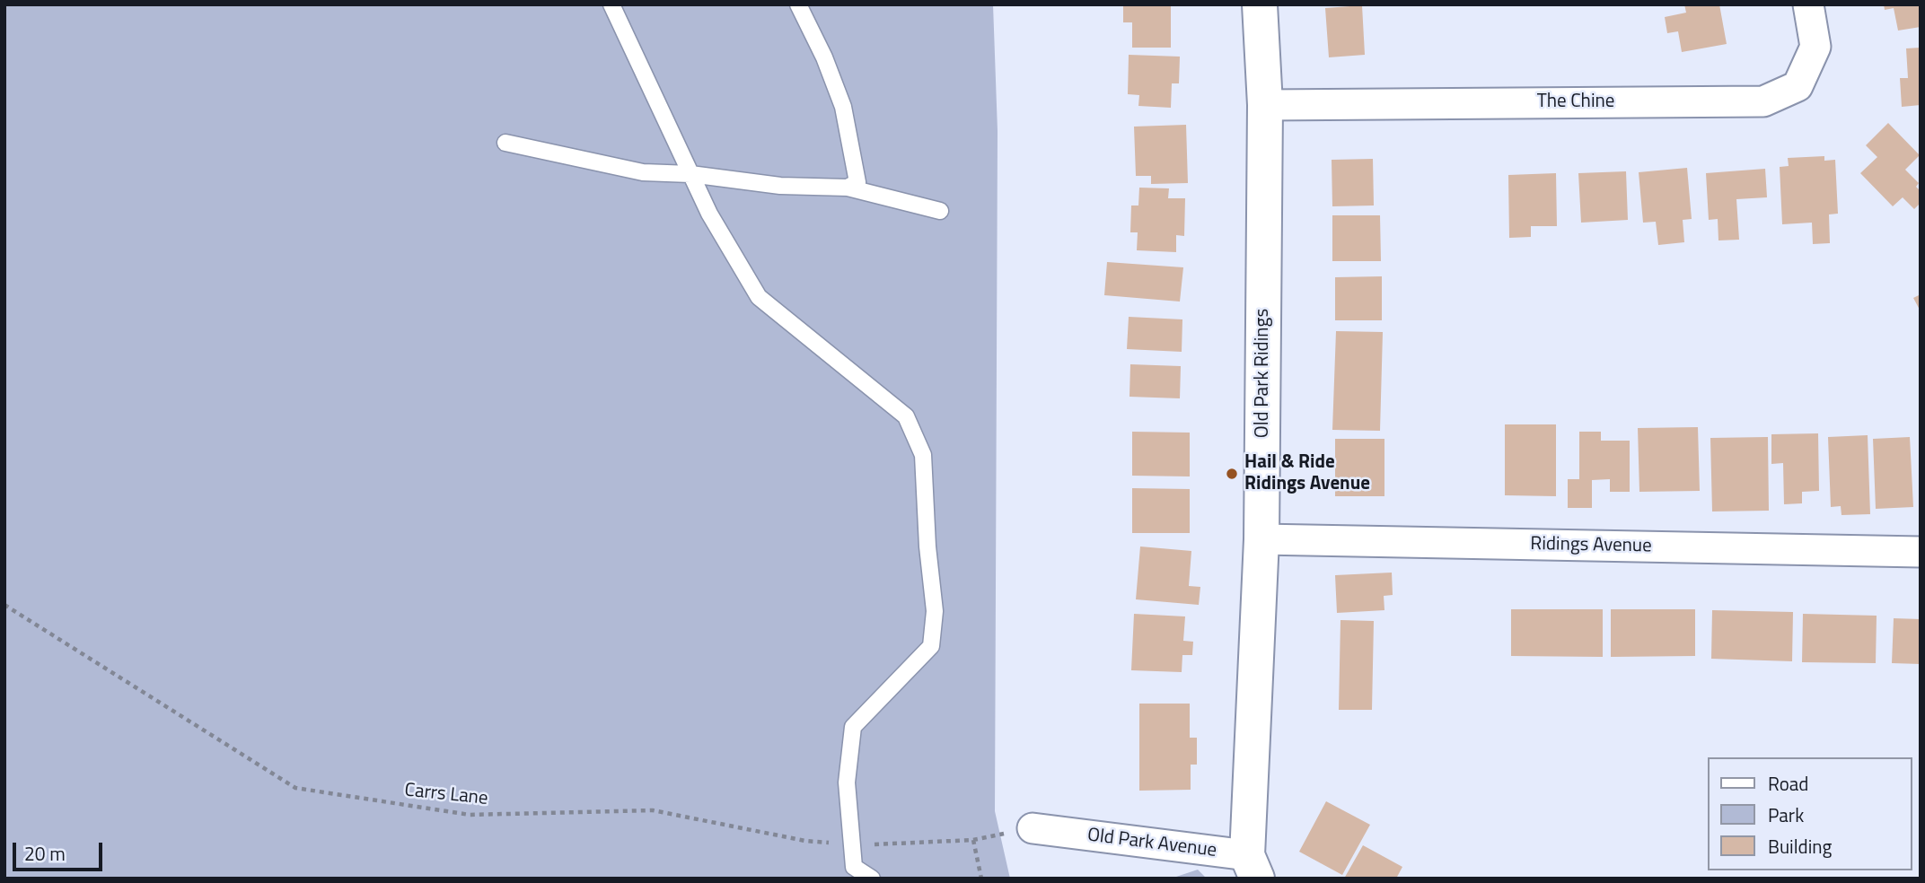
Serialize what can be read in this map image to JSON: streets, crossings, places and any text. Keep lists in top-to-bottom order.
{
  "streets": {
    "street": [
      "The Chine",
      "Old Park Ridings",
      "Ridings Avenue",
      "Old Park Avenue"
    ],
    "path": ["Carrs Lane"]
  },
  "crossings": [
    ["The Chine", "Old Park Ridings"],
    ["Old Park Ridings", "Ridings Avenue"],
    ["Old Park Ridings", "Old Park Avenue"]
  ],
  "places": ["Hail & Ride Ridings Avenue"],
  "legend": ["Road", "Park", "Building"],
  "scale_bar": "20 m"
}
